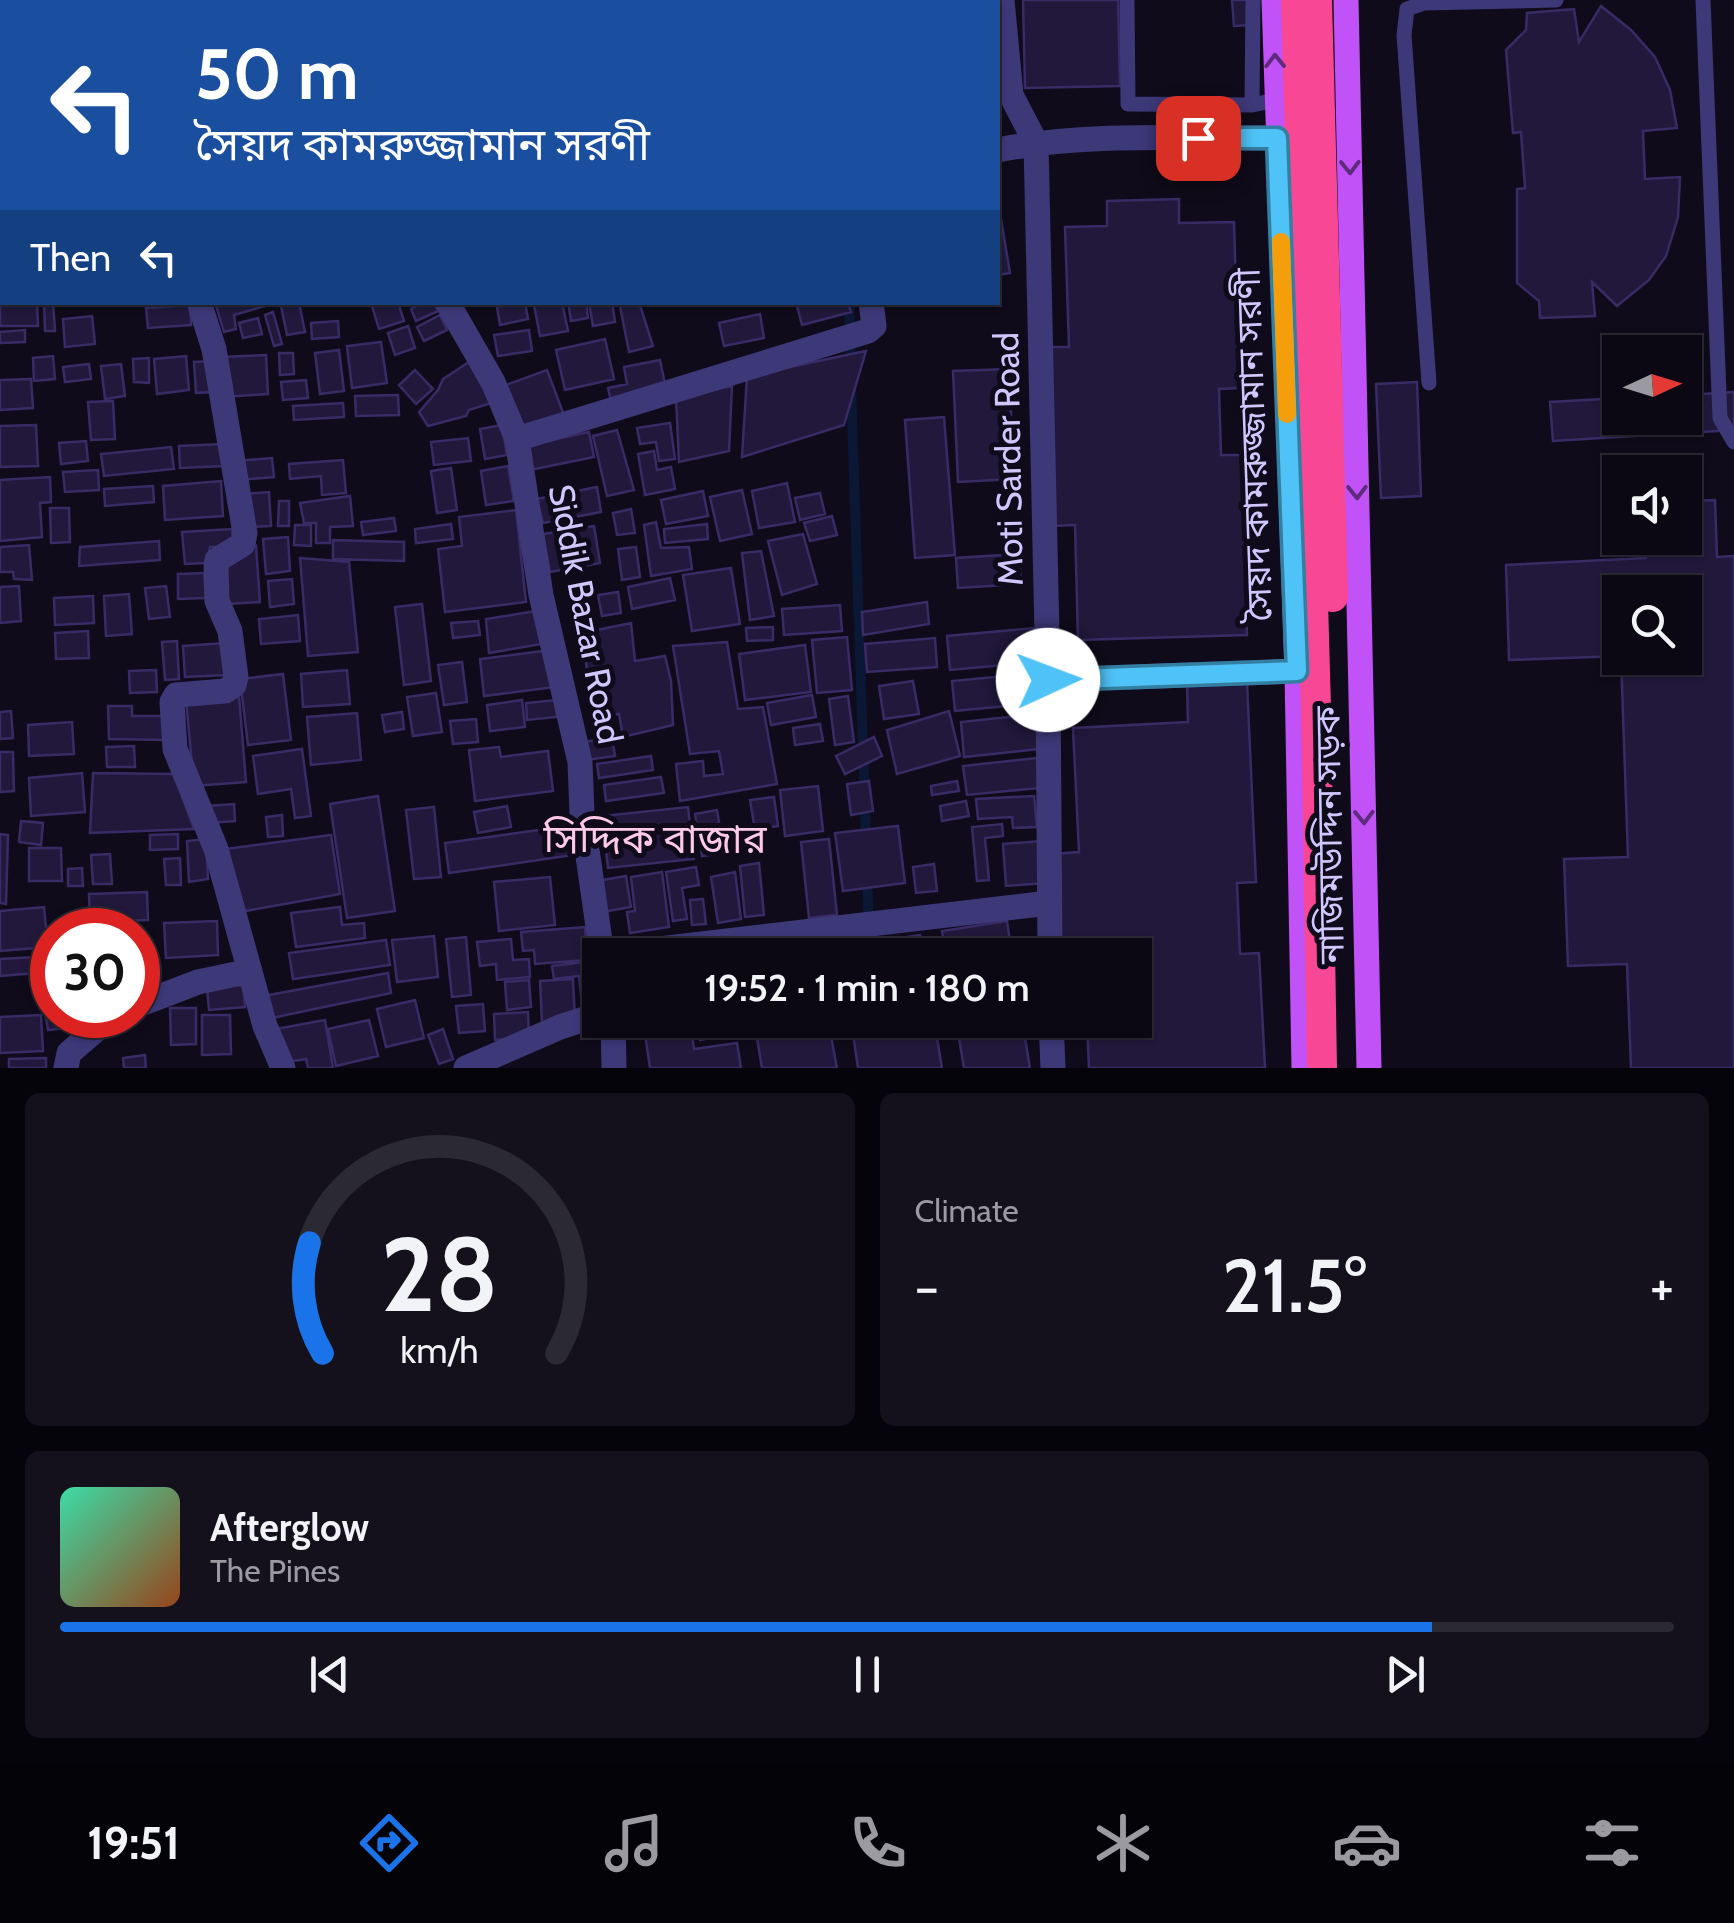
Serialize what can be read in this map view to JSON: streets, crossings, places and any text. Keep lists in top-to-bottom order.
{
  "streets": {
    "main road": ["সৈয়দ কামরুজ্জামান সরণী", "নাজিমউদ্দিন সড়ক"],
    "street": ["Moti Sarder Road", "Siddik Bazar Road"]
  },
  "one_way": ["নাজিমউদ্দিন সড়ক"],
  "districts": ["সিদ্দিক বাজার"],
  "north": "right",
  "page": {
    "turn": ["50 m", "সৈয়দ কামরুজ্জামান সরণী"],
    "then": "Then",
    "limit": "30",
    "trip": "19:52 · 1 min · 180 m",
    "tile": "Climate",
    "heat": ["−", "21.5°", "+"],
    "song": ["Afterglow", "The Pines"],
    "tabs": "19:51",
    "gauge": ["28", "km/h"]
  }
}
